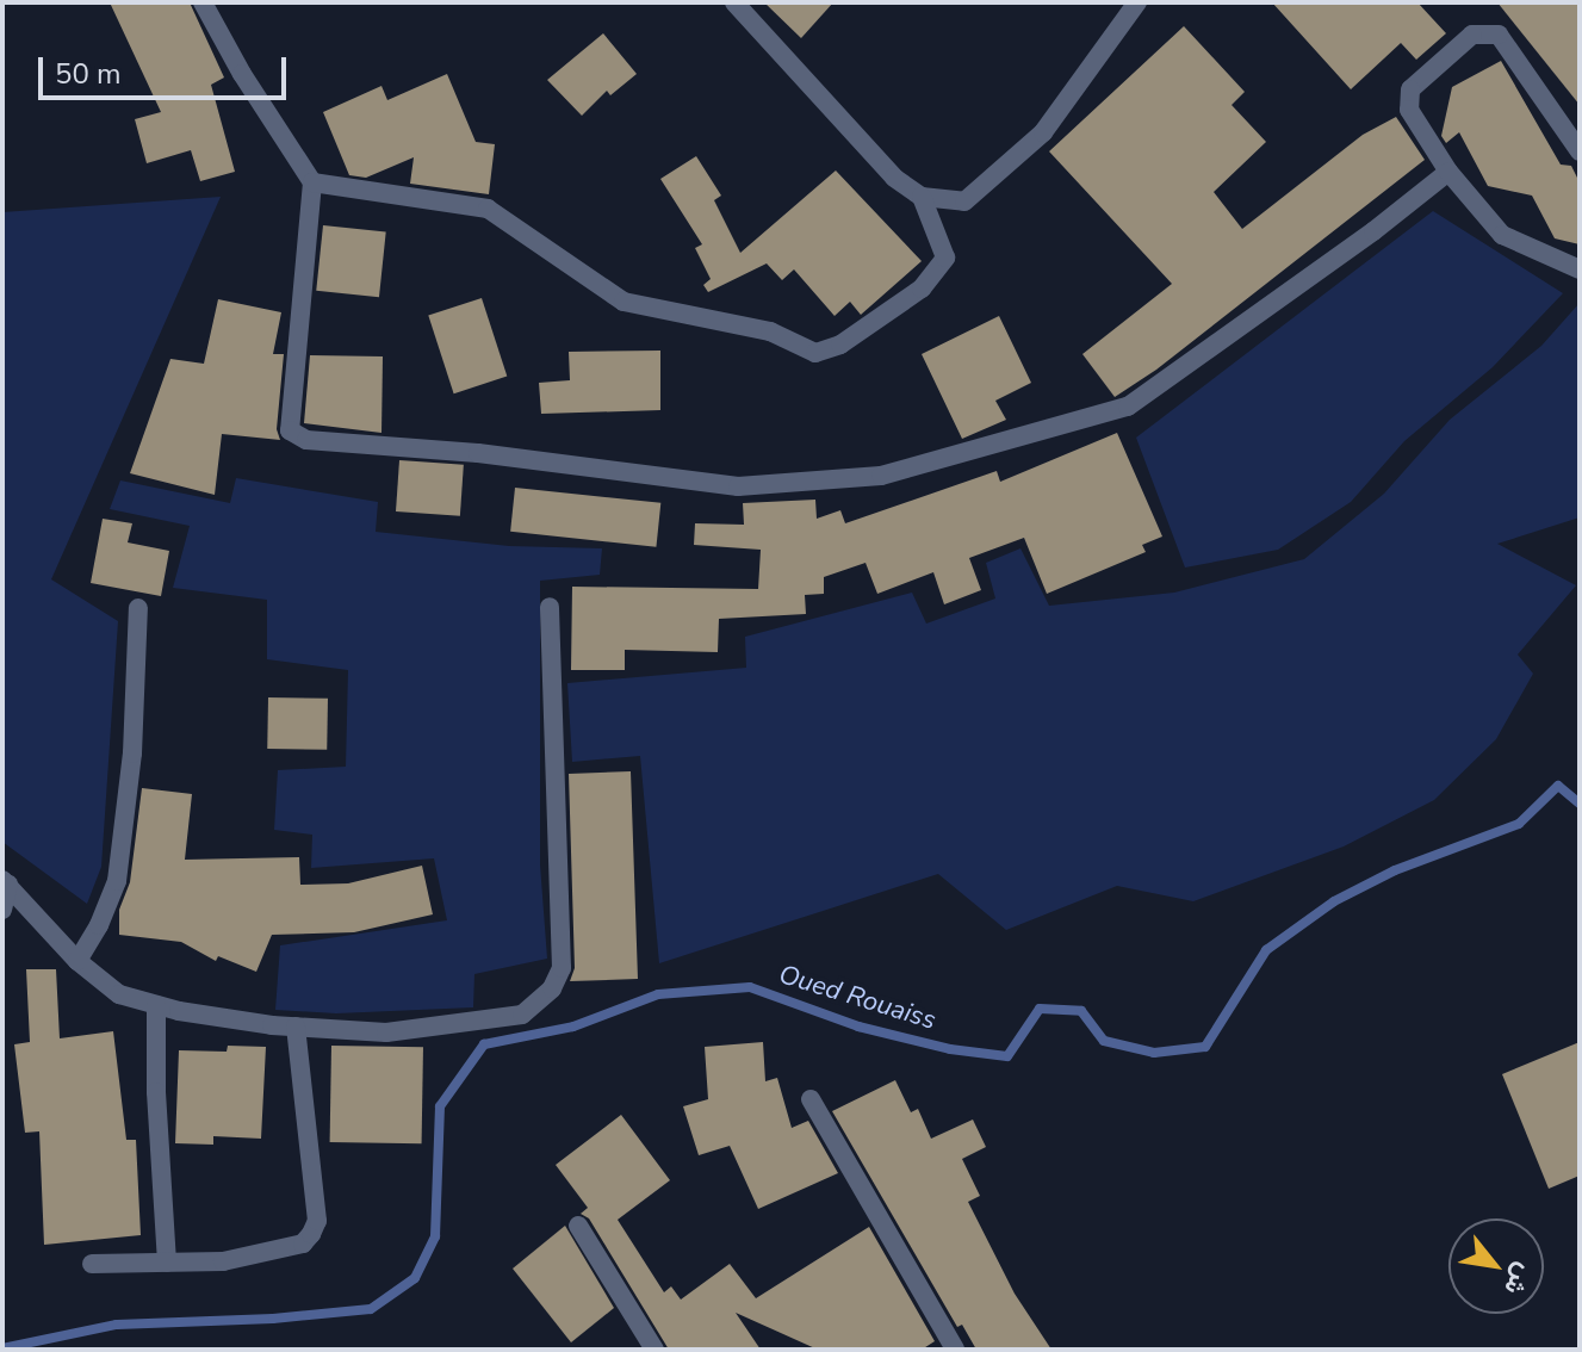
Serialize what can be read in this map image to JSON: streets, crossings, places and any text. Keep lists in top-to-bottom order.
{
  "water": ["Oued Rouaiss"],
  "scale_bar": "50 m",
  "north": "bottom right"
}
